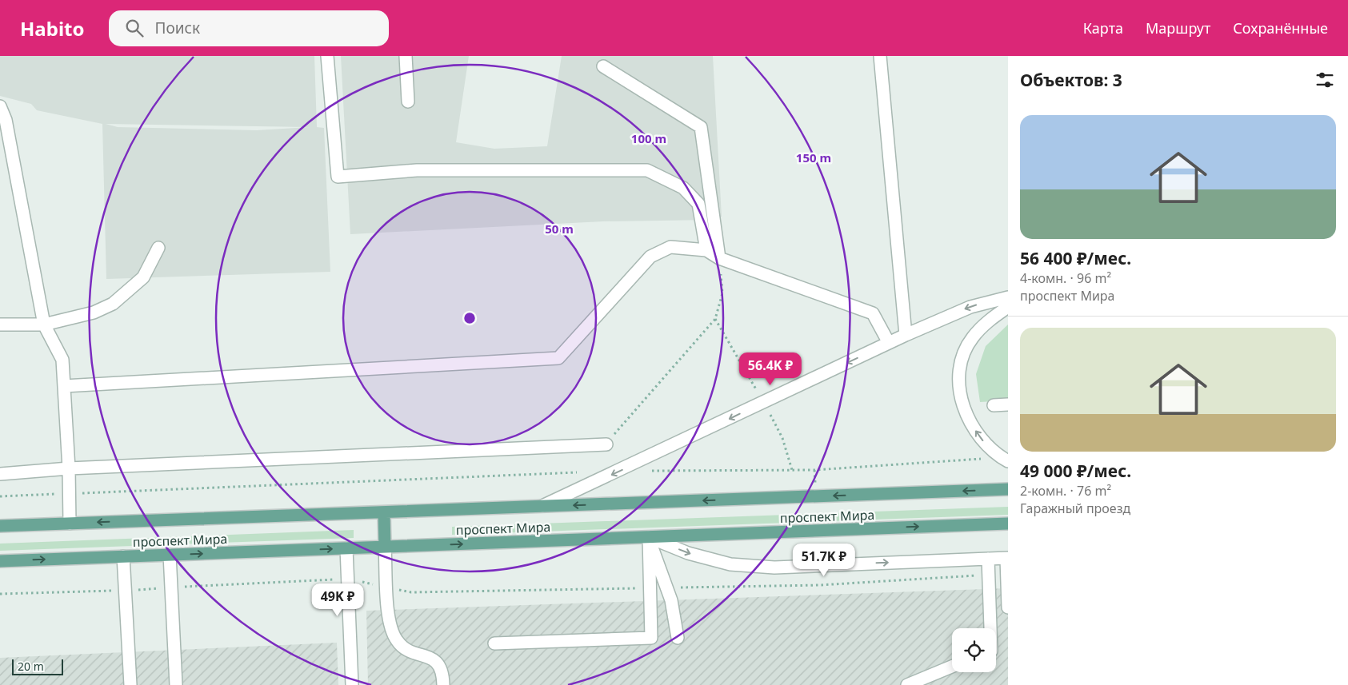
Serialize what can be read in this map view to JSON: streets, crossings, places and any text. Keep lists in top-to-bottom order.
{
  "streets": {
    "main road": ["проспект Мира"]
  },
  "scale_bar": "20 m",
  "page": {
    "header": "Habito",
    "search": "Поиск",
    "nav": ["Карта", "Маршрут", "Сохранённые"],
    "heading": "Объектов: 3",
    "list": [
      {
        "name": "56 400 ₽/мес.",
        "note": "4-комн. · 96 m² · проспект Мира"
      },
      {
        "name": "49 000 ₽/мес.",
        "note": "2-комн. · 76 m² · Гаражный проезд"
      }
    ],
    "price": ["56.4K ₽", "51.7K ₽", "49K ₽"],
    "scale": "20 m"
  },
  "rings": ["100 m", "150 m", "50 m"]
}
